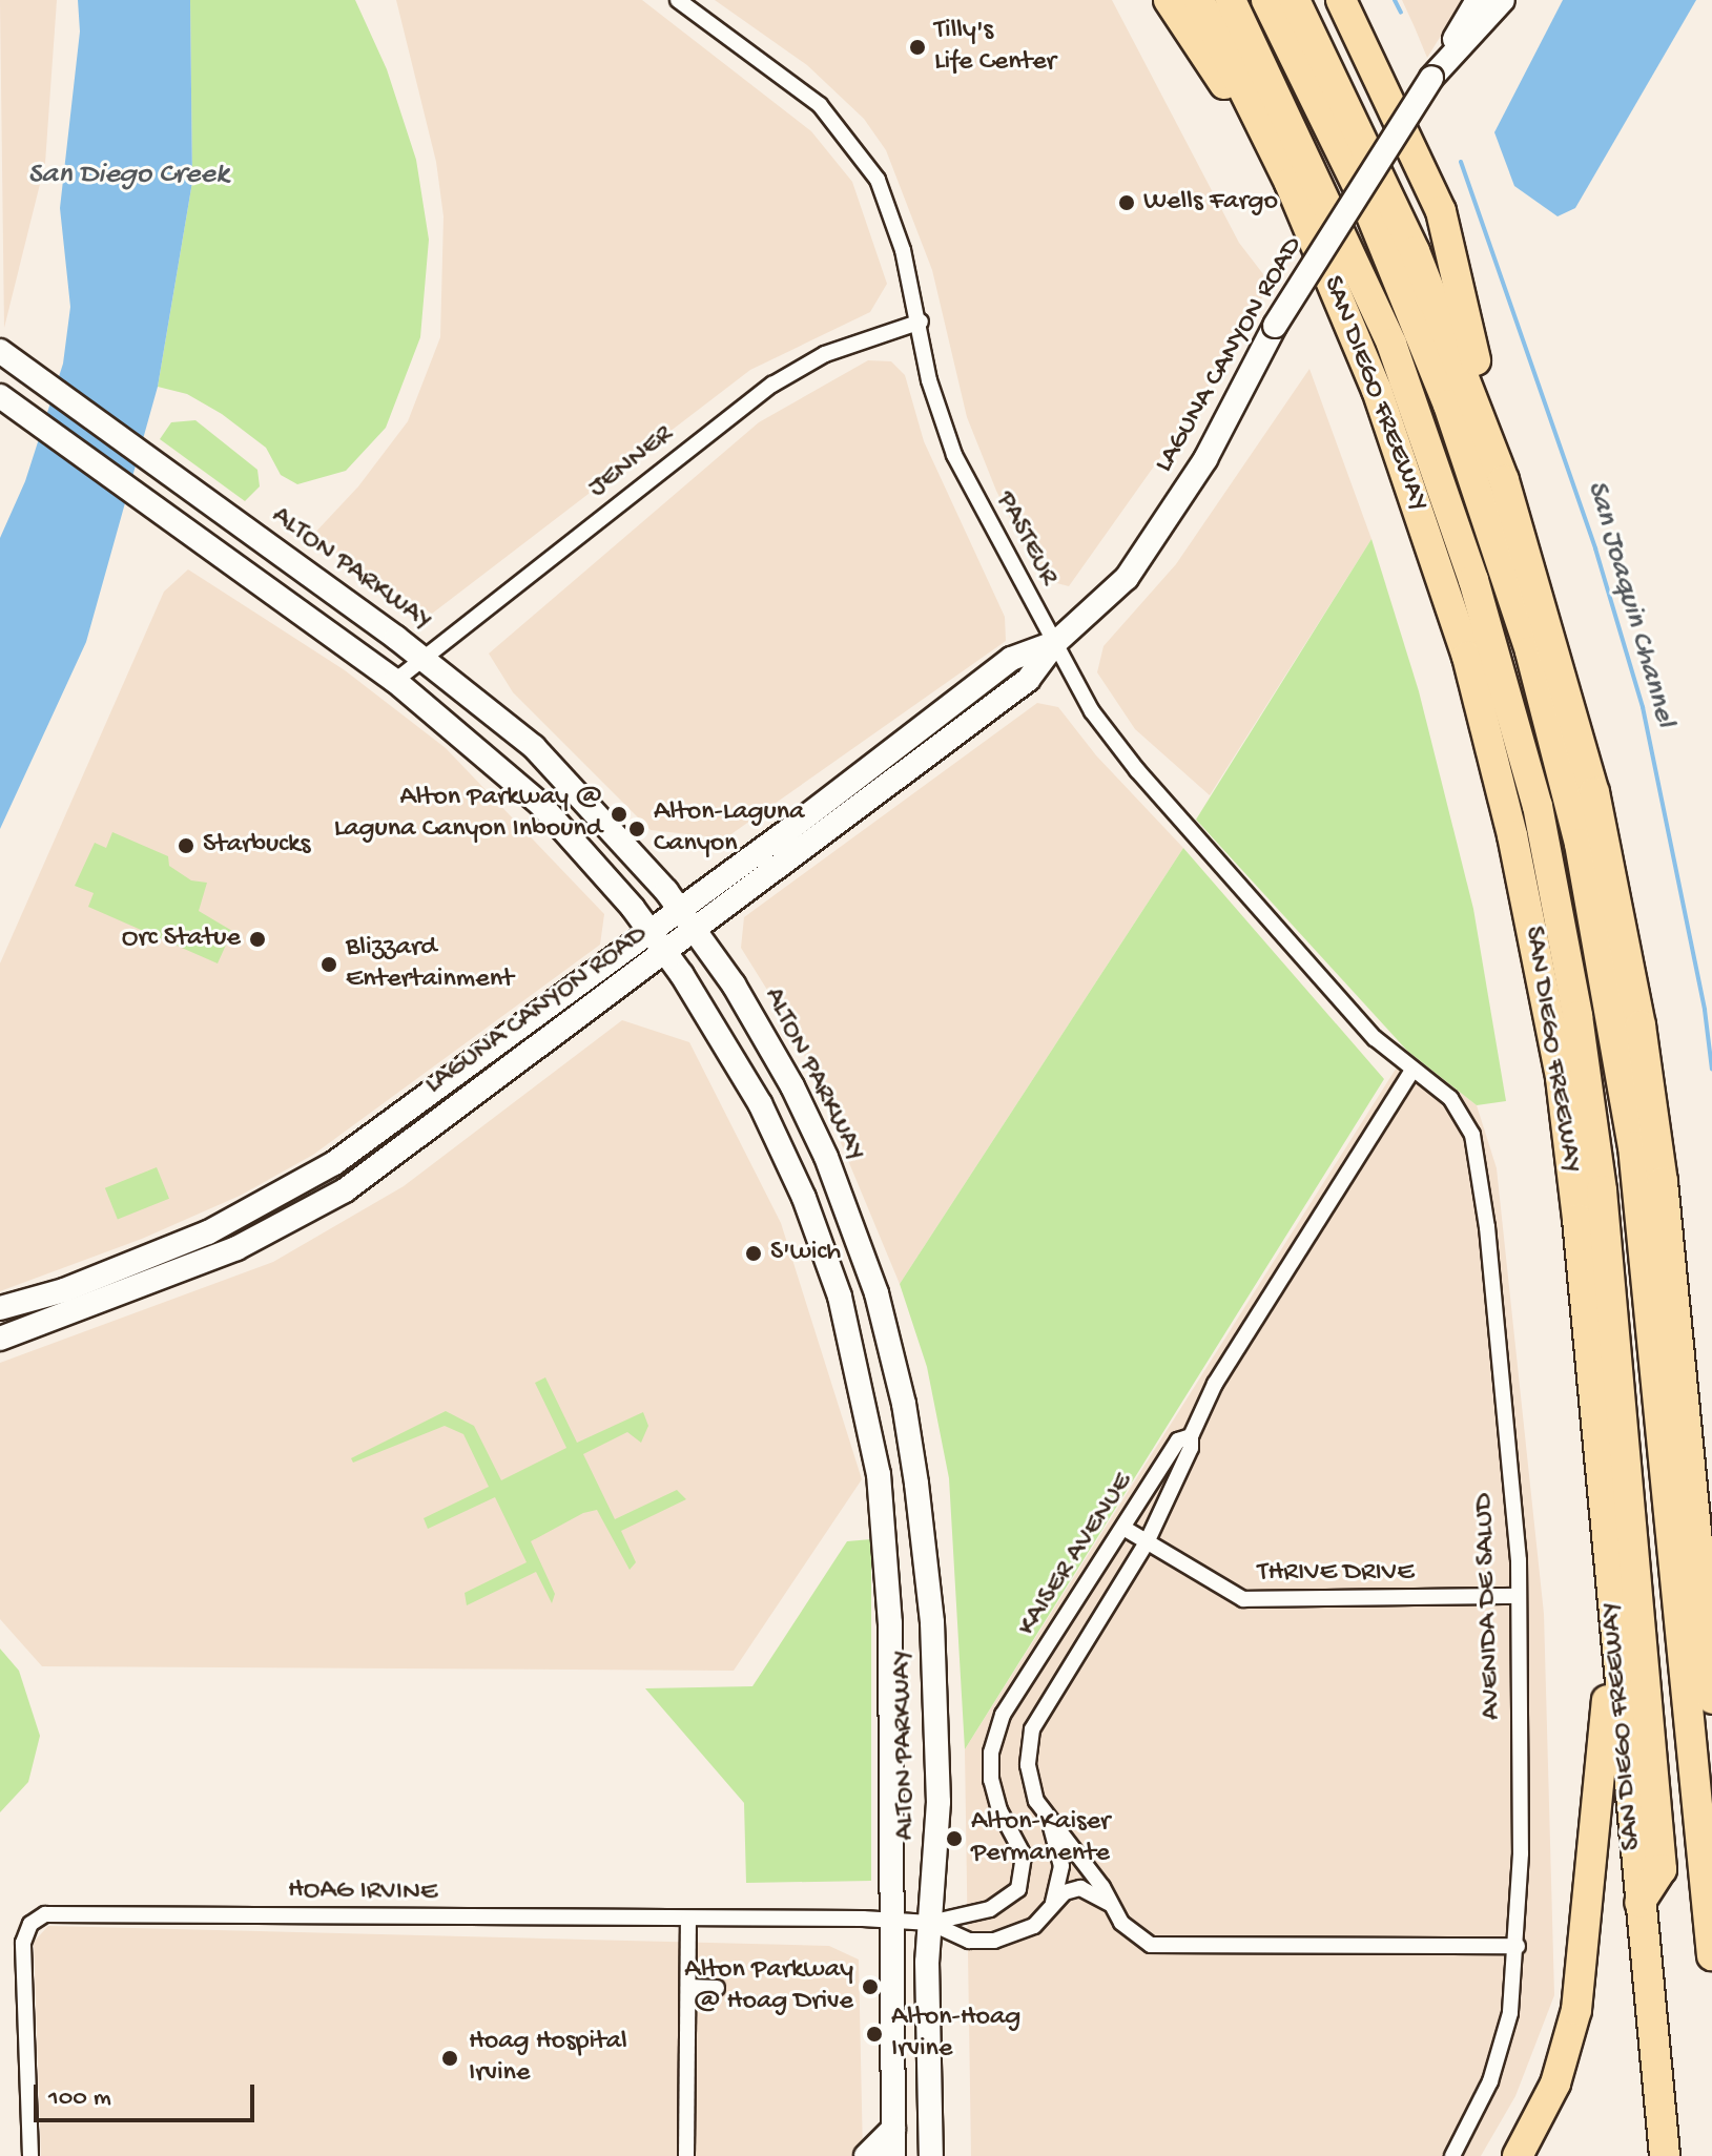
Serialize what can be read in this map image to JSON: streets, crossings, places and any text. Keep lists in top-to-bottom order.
{
  "streets": {
    "highway": ["SAN DIEGO FREEWAY"],
    "main road": ["LAGUNA CANYON ROAD", "ALTON PARKWAY"],
    "street": [
      "JENNER",
      "PASTEUR",
      "KAISER AVENUE",
      "THRIVE DRIVE",
      "AVENIDA DE SALUD",
      "HOAG IRVINE"
    ]
  },
  "crossings": [
    ["LAGUNA CANYON ROAD", "PASTEUR"],
    ["LAGUNA CANYON ROAD", "ALTON PARKWAY"],
    ["JENNER", "PASTEUR"],
    ["JENNER", "ALTON PARKWAY"],
    ["PASTEUR", "KAISER AVENUE"],
    ["PASTEUR", "AVENIDA DE SALUD"],
    ["ALTON PARKWAY", "KAISER AVENUE"],
    ["ALTON PARKWAY", "HOAG IRVINE"],
    ["KAISER AVENUE", "THRIVE DRIVE"],
    ["KAISER AVENUE", "AVENIDA DE SALUD"],
    ["KAISER AVENUE", "HOAG IRVINE"],
    ["THRIVE DRIVE", "AVENIDA DE SALUD"]
  ],
  "water": ["San Diego Creek", "San Joaquin Channel"],
  "places": [
    "Tilly's Life Center",
    "Wells Fargo",
    "Alton Parkway @ Laguna Canyon Inbound",
    "Alton-Laguna Canyon",
    "Starbucks",
    "Orc Statue",
    "Blizzard Entertainment",
    "S'wich",
    "Alton-Kaiser Permanente",
    "Alton Parkway @ Hoag Drive",
    "Alton-Hoag Irvine",
    "Hoag Hospital Irvine"
  ],
  "scale_bar": "100 m"
}
